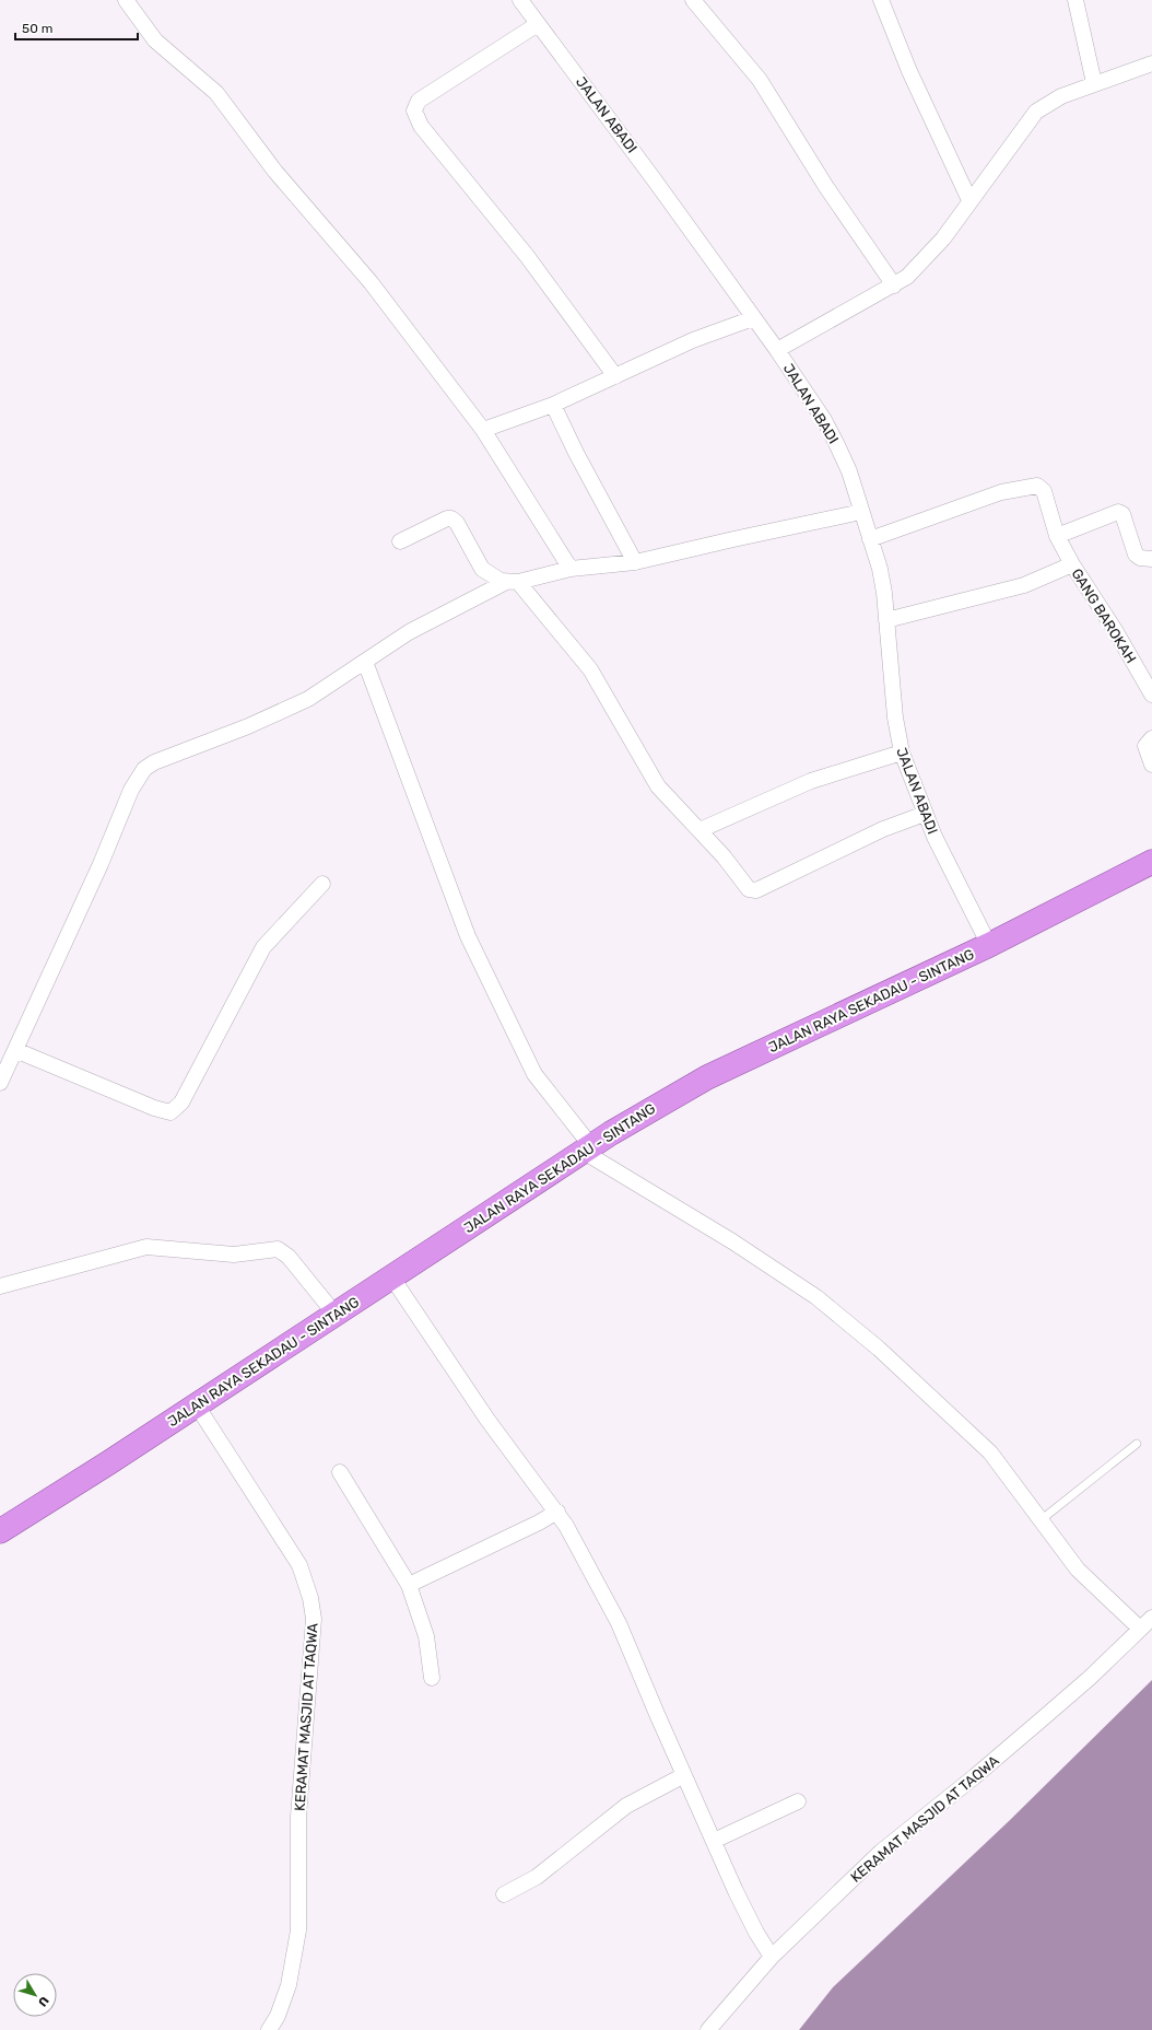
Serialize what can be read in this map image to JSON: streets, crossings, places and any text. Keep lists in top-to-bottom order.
{
  "streets": {
    "highway": ["JALAN RAYA SEKADAU - SINTANG"],
    "street": ["JALAN ABADI", "GANG BAROKAH", "KERAMAT MASJID AT TAQWA"]
  },
  "crossings": [
    ["JALAN ABADI", "GANG BAROKAH"],
    ["JALAN ABADI", "JALAN RAYA SEKADAU - SINTANG"],
    ["JALAN RAYA SEKADAU - SINTANG", "KERAMAT MASJID AT TAQWA"]
  ],
  "scale_bar": "50 m",
  "north": "bottom right"
}
